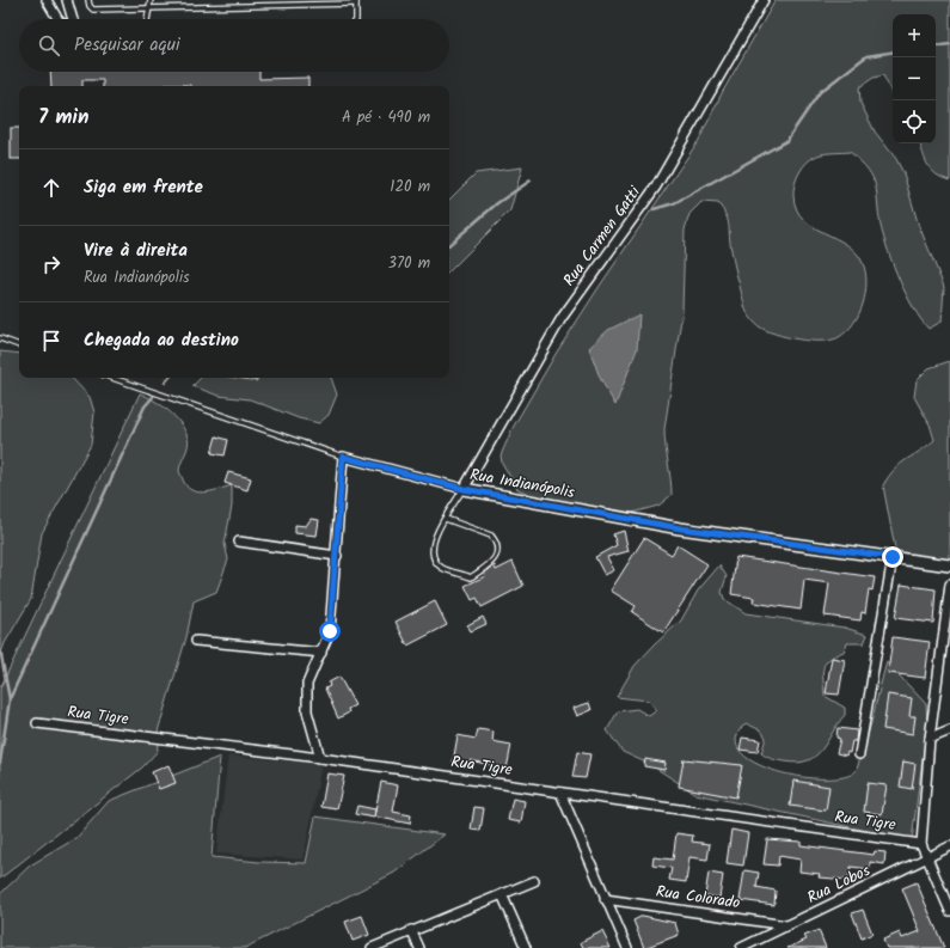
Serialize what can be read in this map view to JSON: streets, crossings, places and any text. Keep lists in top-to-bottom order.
{
  "streets": {
    "street": [
      "Rua Carmen Gatti",
      "Rua Indianópolis",
      "Rua Tigre",
      "Rua Lobos",
      "Rua Colorado"
    ]
  },
  "crossings": [
    ["Rua Carmen Gatti", "Rua Indianópolis"],
    ["Rua Lobos", "Rua Colorado"]
  ],
  "page": {
    "map_buttons": ["+", "−"],
    "search": "Pesquisar aqui",
    "heading": ["7 min", "A pé · 490 m"],
    "list": [
      ["Siga em frente", "120 m"],
      ["Vire à direita", "Rua Indianópolis", "370 m"],
      "Chegada ao destino"
    ]
  }
}
